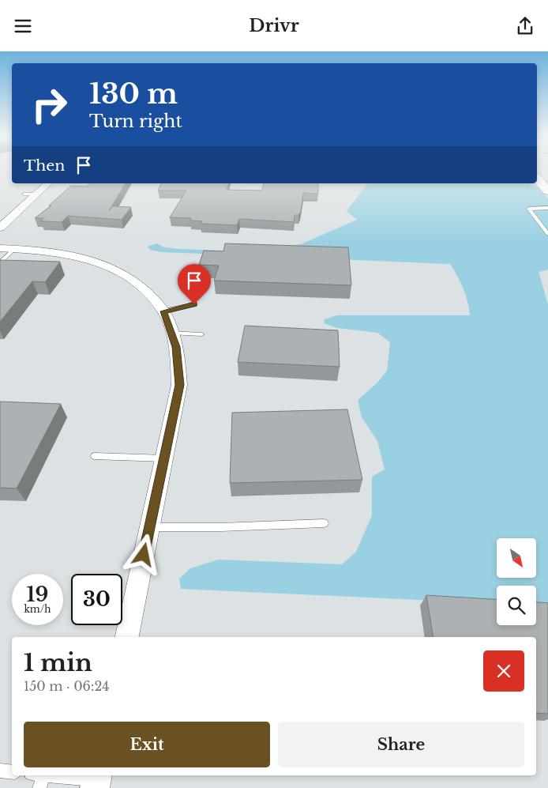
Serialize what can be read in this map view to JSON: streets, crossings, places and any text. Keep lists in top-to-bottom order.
{
  "north": "bottom right",
  "page": {
    "header": "Drivr",
    "turn": ["130 m", "Turn right"],
    "then": "Then",
    "speed": "19 km/h",
    "limit": "30",
    "heading": ["1 min", "150 m · 06:24"],
    "buttons": ["Exit", "Share"]
  }
}
